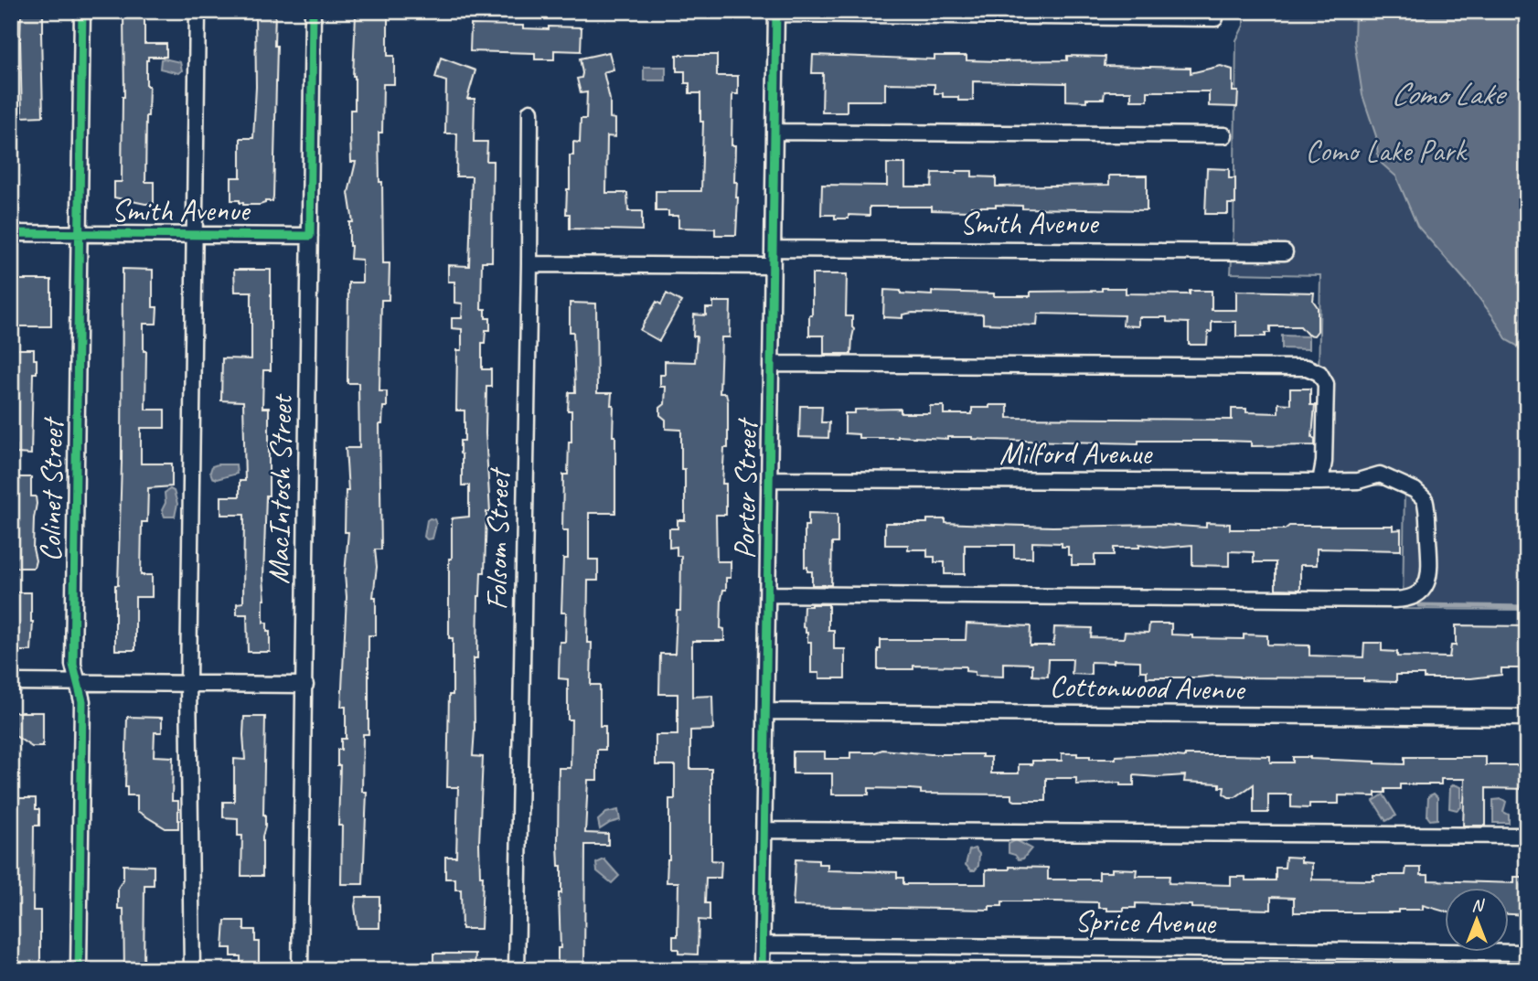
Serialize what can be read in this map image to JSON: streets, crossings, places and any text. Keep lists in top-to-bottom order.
{
  "streets": {
    "street": [
      "Smith Avenue",
      "Milford Avenue",
      "MacIntosh Street",
      "Porter Street",
      "Colinet Street",
      "Folsom Street",
      "Cottonwood Avenue",
      "Sprice Avenue"
    ]
  },
  "crossings": [
    ["Smith Avenue", "MacIntosh Street"],
    ["Smith Avenue", "Porter Street"],
    ["Smith Avenue", "Colinet Street"],
    ["Milford Avenue", "Porter Street"],
    ["Porter Street", "Cottonwood Avenue"],
    ["Porter Street", "Sprice Avenue"]
  ],
  "water": ["Como Lake"],
  "parks": ["Como Lake Park"],
  "north": "top"
}
